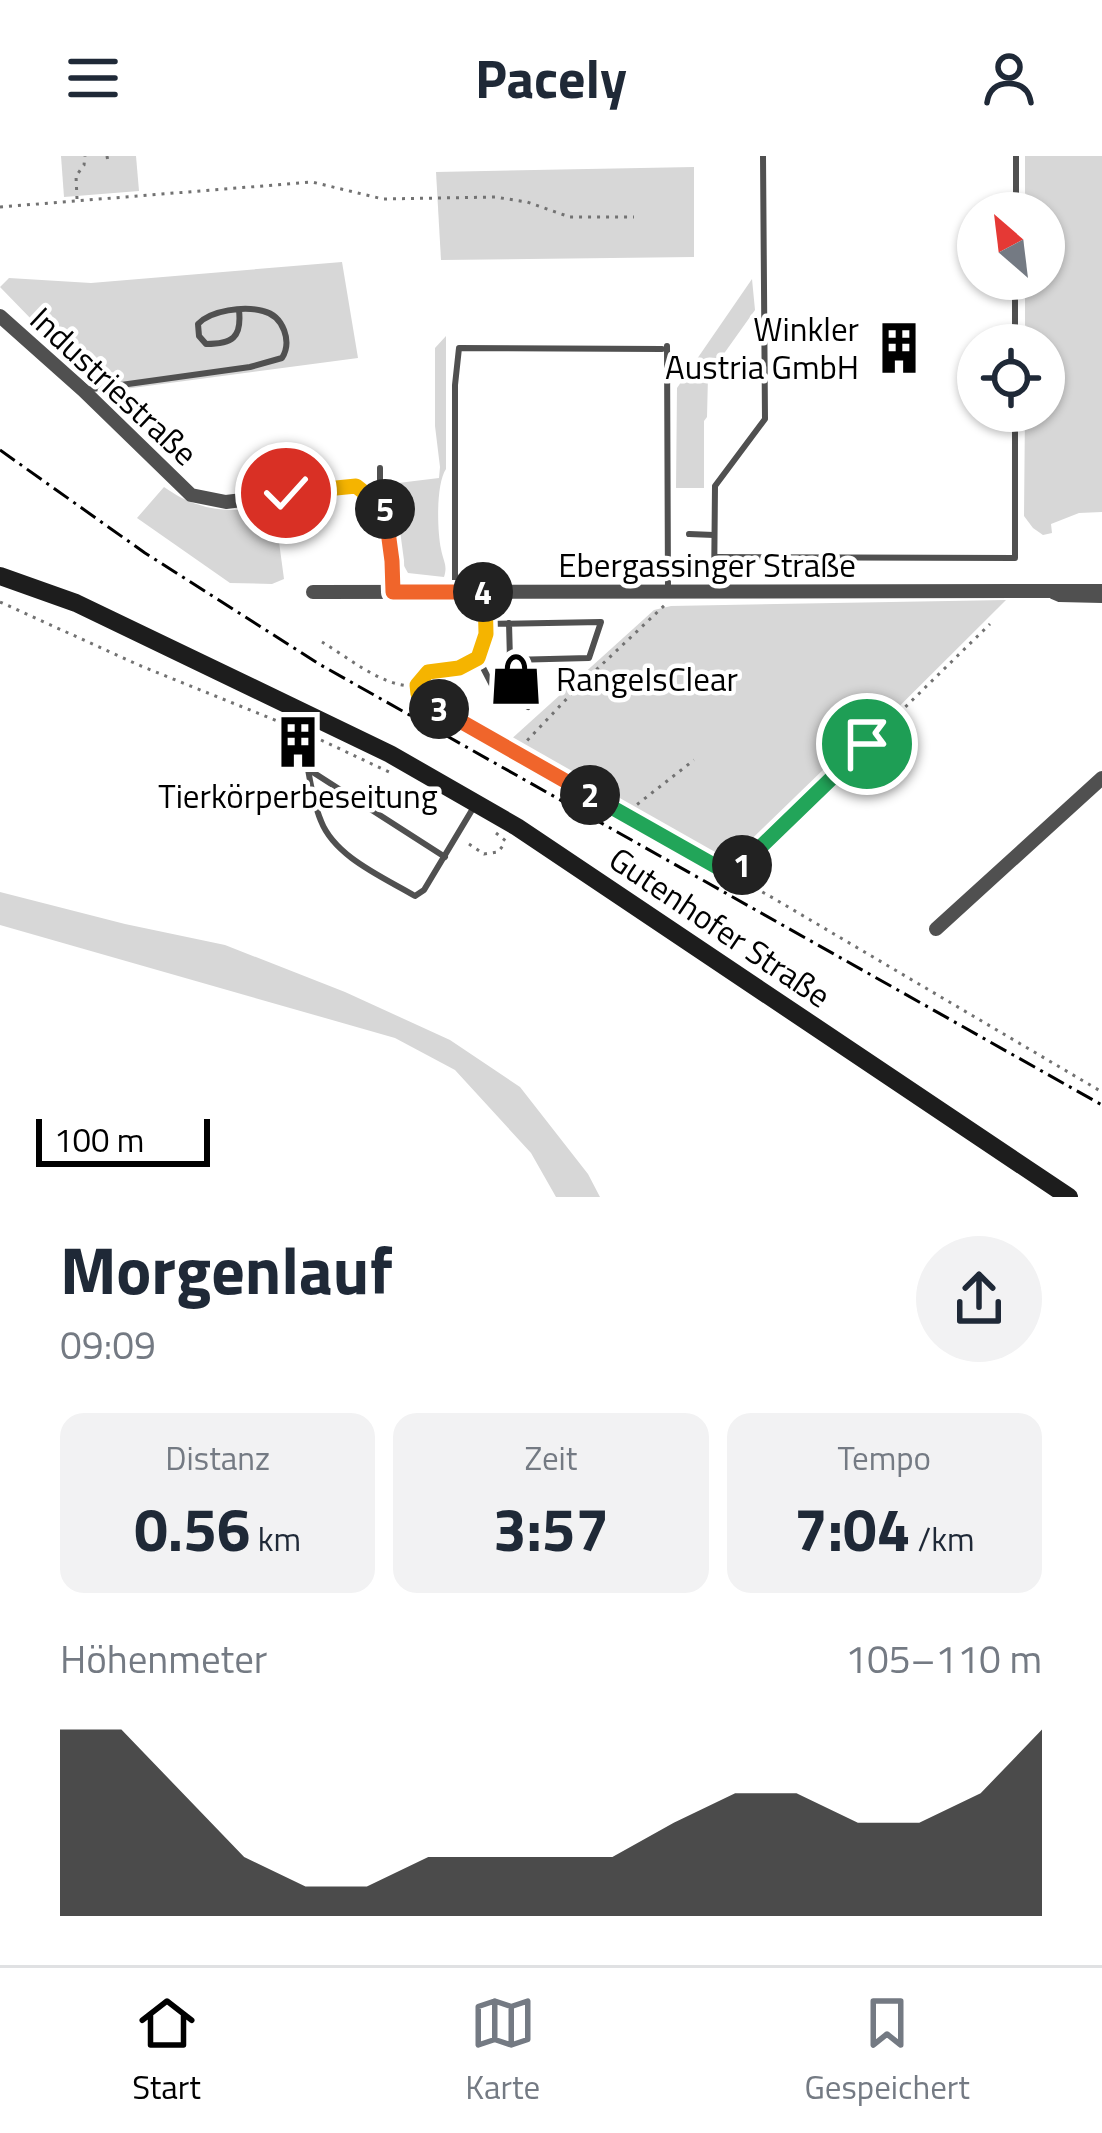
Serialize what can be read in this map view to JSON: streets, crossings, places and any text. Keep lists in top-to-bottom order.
{
  "streets": {
    "street": ["Industriestraße", "Ebergassinger Straße", "Gutenhofer Straße"]
  },
  "places": {
    "building": ["Winkler Austria GmbH", "Tierkörperbeseitung"],
    "shop": ["RangeIsClear"]
  },
  "scale_bar": "100 m",
  "north": "top left",
  "page": {
    "header": "Pacely",
    "pins": [
      "5",
      "4",
      "3",
      "2",
      "1"
    ],
    "scale": "100 m",
    "heading": ["Morgenlauf", "09:09"],
    "stats": [
      ["Distanz", "0.56 km"],
      ["Zeit", "3:57"],
      ["Tempo", "7:04 /km"]
    ],
    "chart": ["Höhenmeter", "105–110 m"],
    "tabs": ["Start", "Karte", "Gespeichert"]
  }
}
